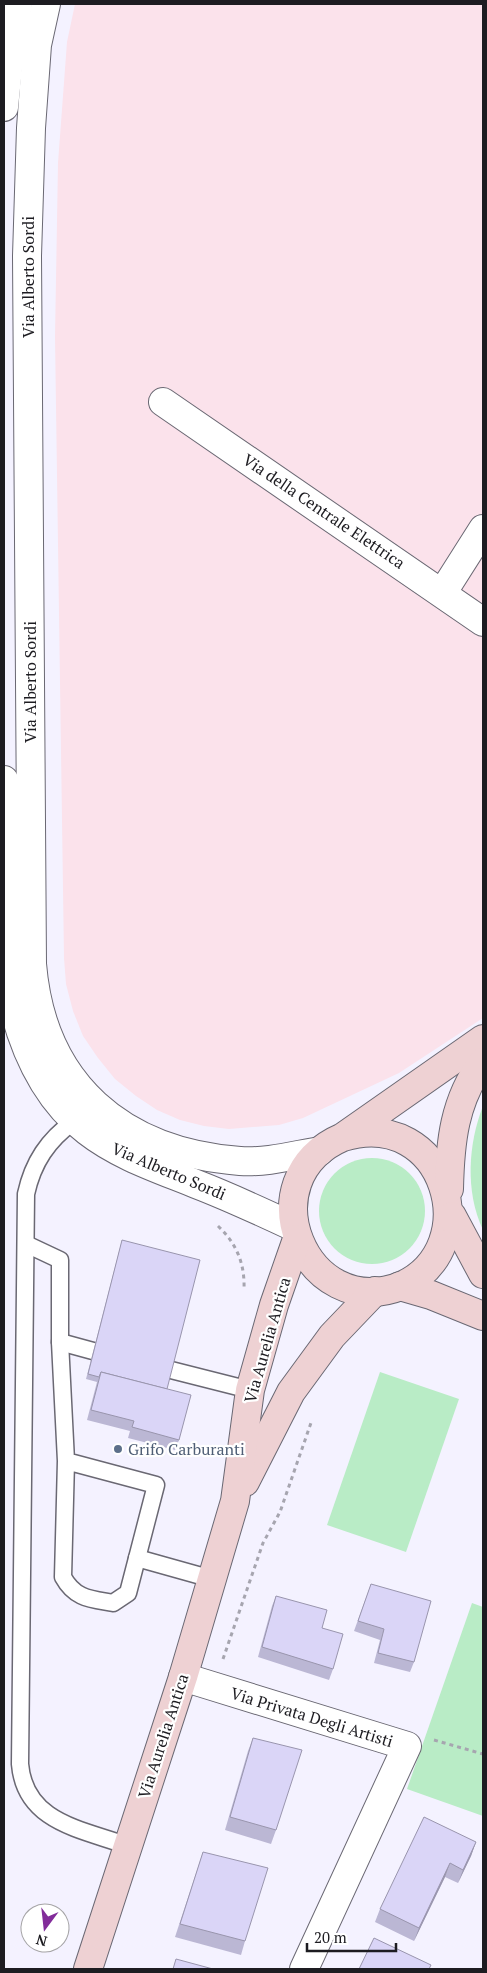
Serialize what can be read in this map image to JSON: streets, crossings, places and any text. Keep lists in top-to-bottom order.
{
  "streets": {
    "main road": ["Via Aurelia Antica"],
    "street": ["Via Alberto Sordi", "Via della Centrale Elettrica", "Via Privata Degli Artisti"]
  },
  "crossings": [
    ["Via Alberto Sordi", "Via Aurelia Antica"],
    ["Via Aurelia Antica", "Via Privata Degli Artisti"]
  ],
  "places": ["Grifo Carburanti"],
  "scale_bar": "20 m",
  "north": "bottom"
}
